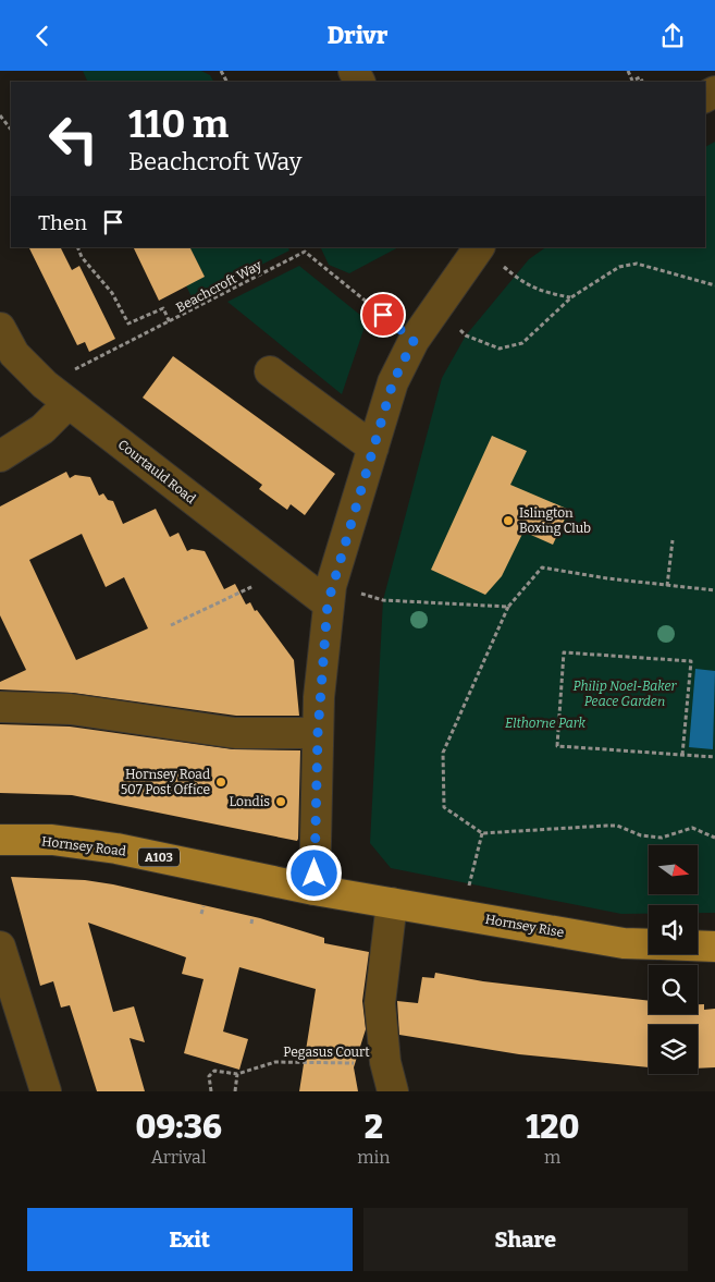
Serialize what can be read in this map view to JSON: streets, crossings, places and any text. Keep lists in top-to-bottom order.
{
  "streets": {
    "main road": ["Hornsey Road", "A103", "Hornsey Rise"],
    "street": ["Courtauld Road"],
    "path": ["Beachcroft Way", "Pegasus Court"]
  },
  "crossings": [
    ["Beachcroft Way", "Courtauld Road"],
    ["Hornsey Road", "Hornsey Rise"]
  ],
  "parks": ["Philip Noel-Baker Peace Garden", "Elthorne Park"],
  "places": ["Islington Boxing Club", "Hornsey Road 507 Post Office", "Londis"],
  "north": "right",
  "page": {
    "header": "Drivr",
    "turn": ["110 m", "Beachcroft Way"],
    "then": "Then",
    "eta": [
      "09:36",
      "Arrival",
      "2",
      "min",
      "120",
      "m"
    ],
    "buttons": ["Exit", "Share"]
  }
}
